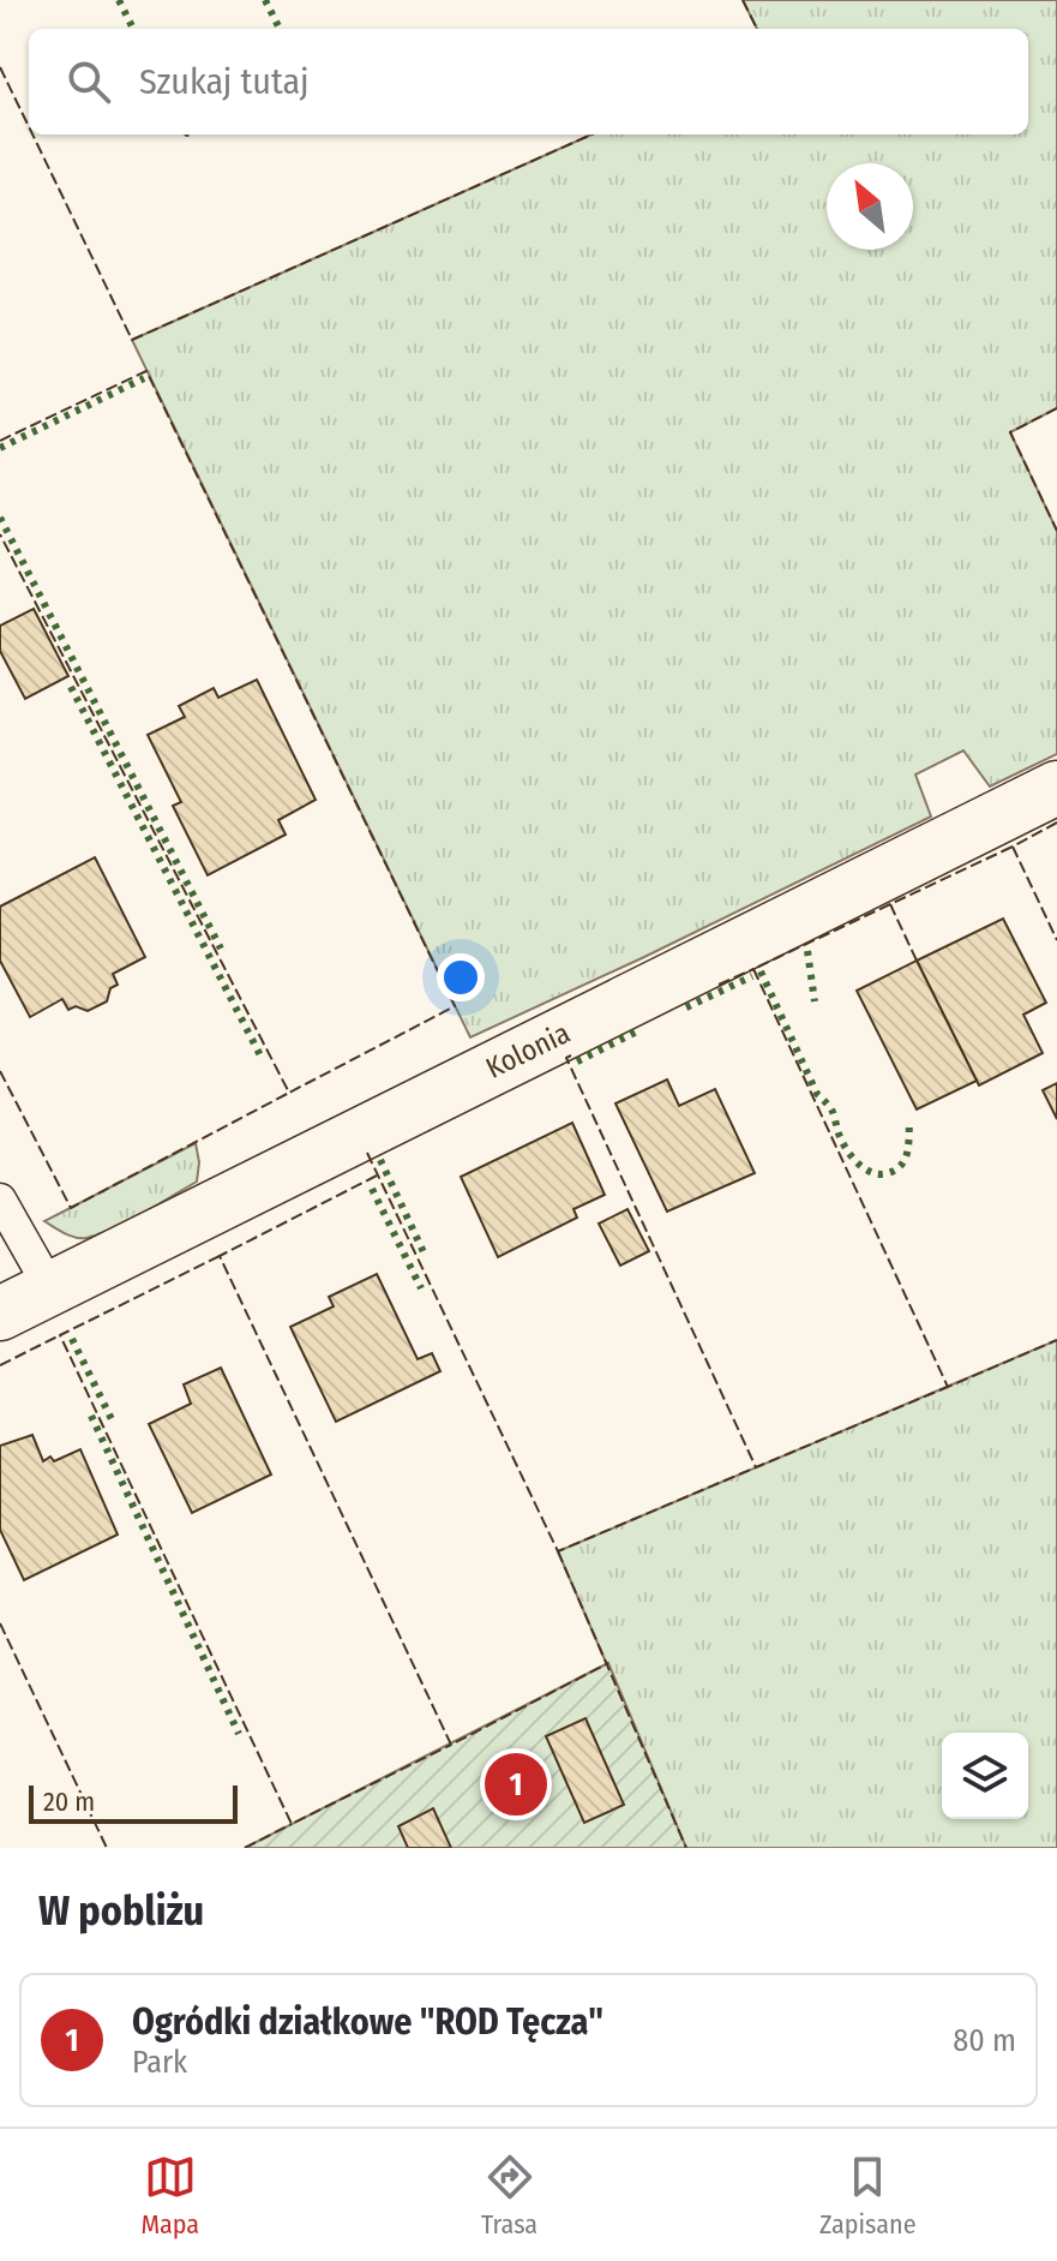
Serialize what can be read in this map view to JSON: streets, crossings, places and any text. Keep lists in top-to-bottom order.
{
  "streets": {
    "street": ["Kolonia"]
  },
  "scale_bar": "20 m",
  "north": "top left",
  "page": {
    "search": "Szukaj tutaj",
    "pins": "1",
    "scale": "20 m",
    "heading": "W pobliżu",
    "list": [
      {
        "mark": "1",
        "name": "Ogródki działkowe \"ROD Tęcza\"",
        "note": "Park",
        "value": "80 m"
      }
    ],
    "nav": ["Mapa", "Trasa", "Zapisane"]
  }
}
